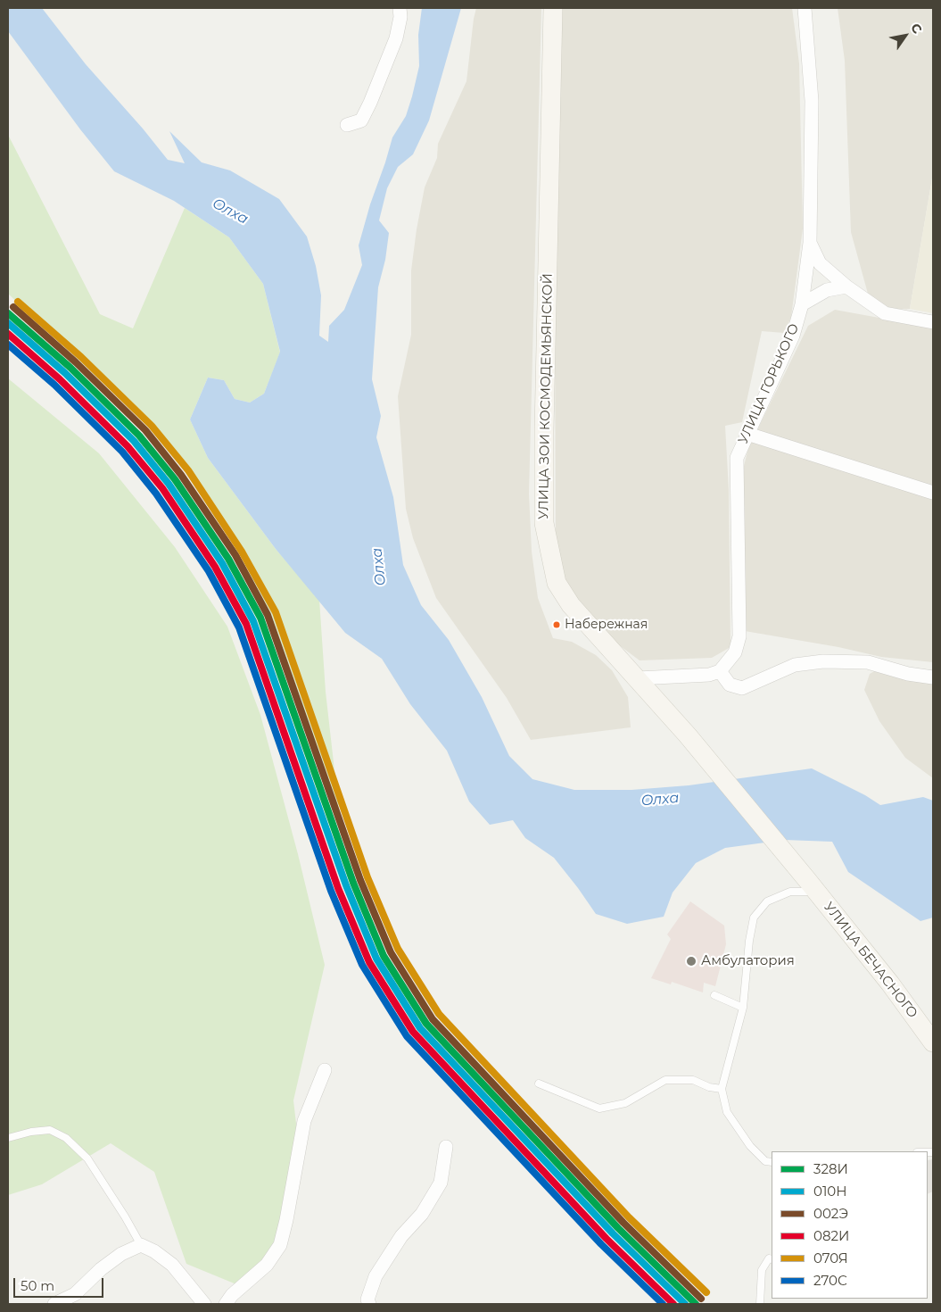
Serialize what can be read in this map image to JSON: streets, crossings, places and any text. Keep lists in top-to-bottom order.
{
  "streets": {
    "main road": ["УЛИЦА ЗОИ КОСМОДЕМЬЯНСКОЙ", "УЛИЦА БЕЧАСНОГО"],
    "street": ["УЛИЦА ГОРЬКОГО"]
  },
  "crossings": [
    ["УЛИЦА ЗОИ КОСМОДЕМЬЯНСКОЙ", "УЛИЦА БЕЧАСНОГО"]
  ],
  "water": ["Олха"],
  "places": ["Набережная", "Амбулатория"],
  "lines": [
    "transit line 070Я",
    "transit line 002Э",
    "transit line 328И",
    "transit line 010Н",
    "transit line 082И",
    "transit line 270С"
  ],
  "legend": [
    "328И",
    "010Н",
    "002Э",
    "082И",
    "070Я",
    "270С"
  ],
  "scale_bar": "50 m",
  "north": "top right"
}
